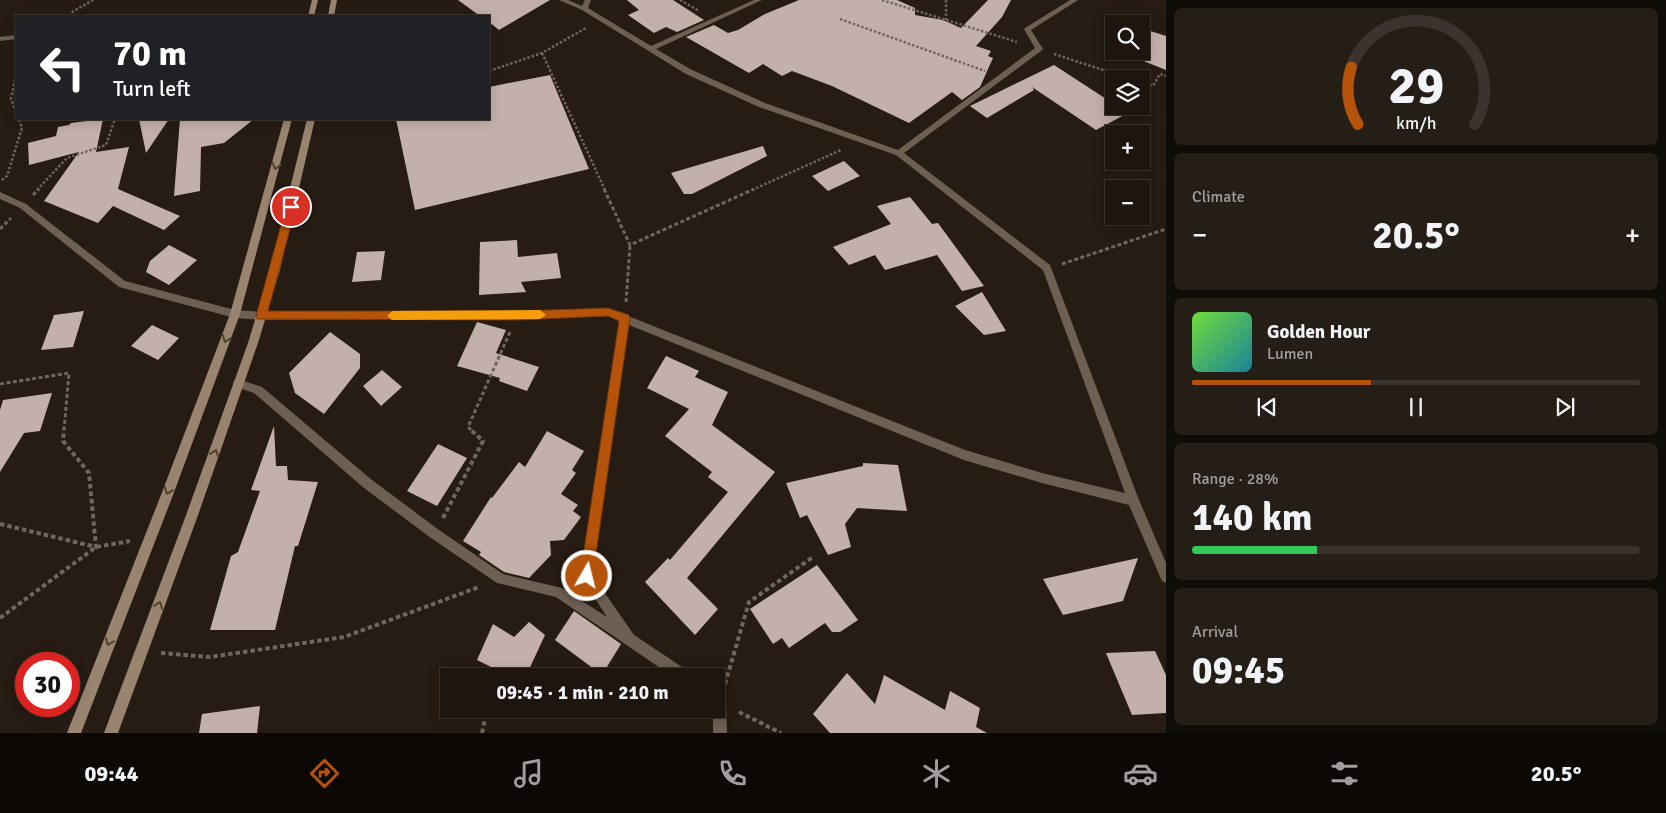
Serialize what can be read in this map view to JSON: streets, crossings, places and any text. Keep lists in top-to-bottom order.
{
  "page": {
    "map_buttons": ["+", "−"],
    "turn": ["70 m", "Turn left"],
    "tile": [
      "Climate",
      ["Range · 28%", "140 km"],
      ["Arrival", "09:45"]
    ],
    "heat": ["−", "20.5°", "+"],
    "song": ["Golden Hour", "Lumen"],
    "limit": "30",
    "trip": "09:45 · 1 min · 210 m",
    "tabs": ["09:44", "20.5°"],
    "gauge": ["29", "km/h"]
  }
}
